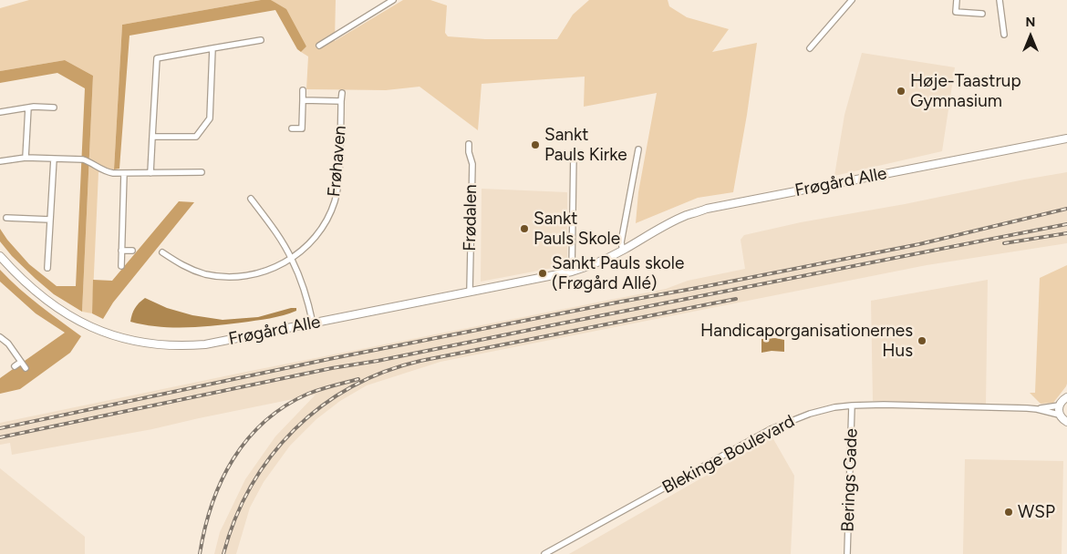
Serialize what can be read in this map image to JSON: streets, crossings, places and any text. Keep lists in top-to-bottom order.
{
  "streets": {
    "street": [
      "Frøhaven",
      "Frøgård Alle",
      "Frødalen",
      "Blekinge Boulevard",
      "Berings Gade"
    ]
  },
  "crossings": [
    ["Frøgård Alle", "Frødalen"],
    ["Blekinge Boulevard", "Berings Gade"]
  ],
  "places": [
    "Høje-Taastrup Gymnasium",
    "Sankt Pauls Kirke",
    "Sankt Pauls Skole",
    "Sankt Pauls skole (Frøgård Allé)",
    "Handicaporganisationernes Hus",
    "WSP"
  ],
  "north": "top"
}
